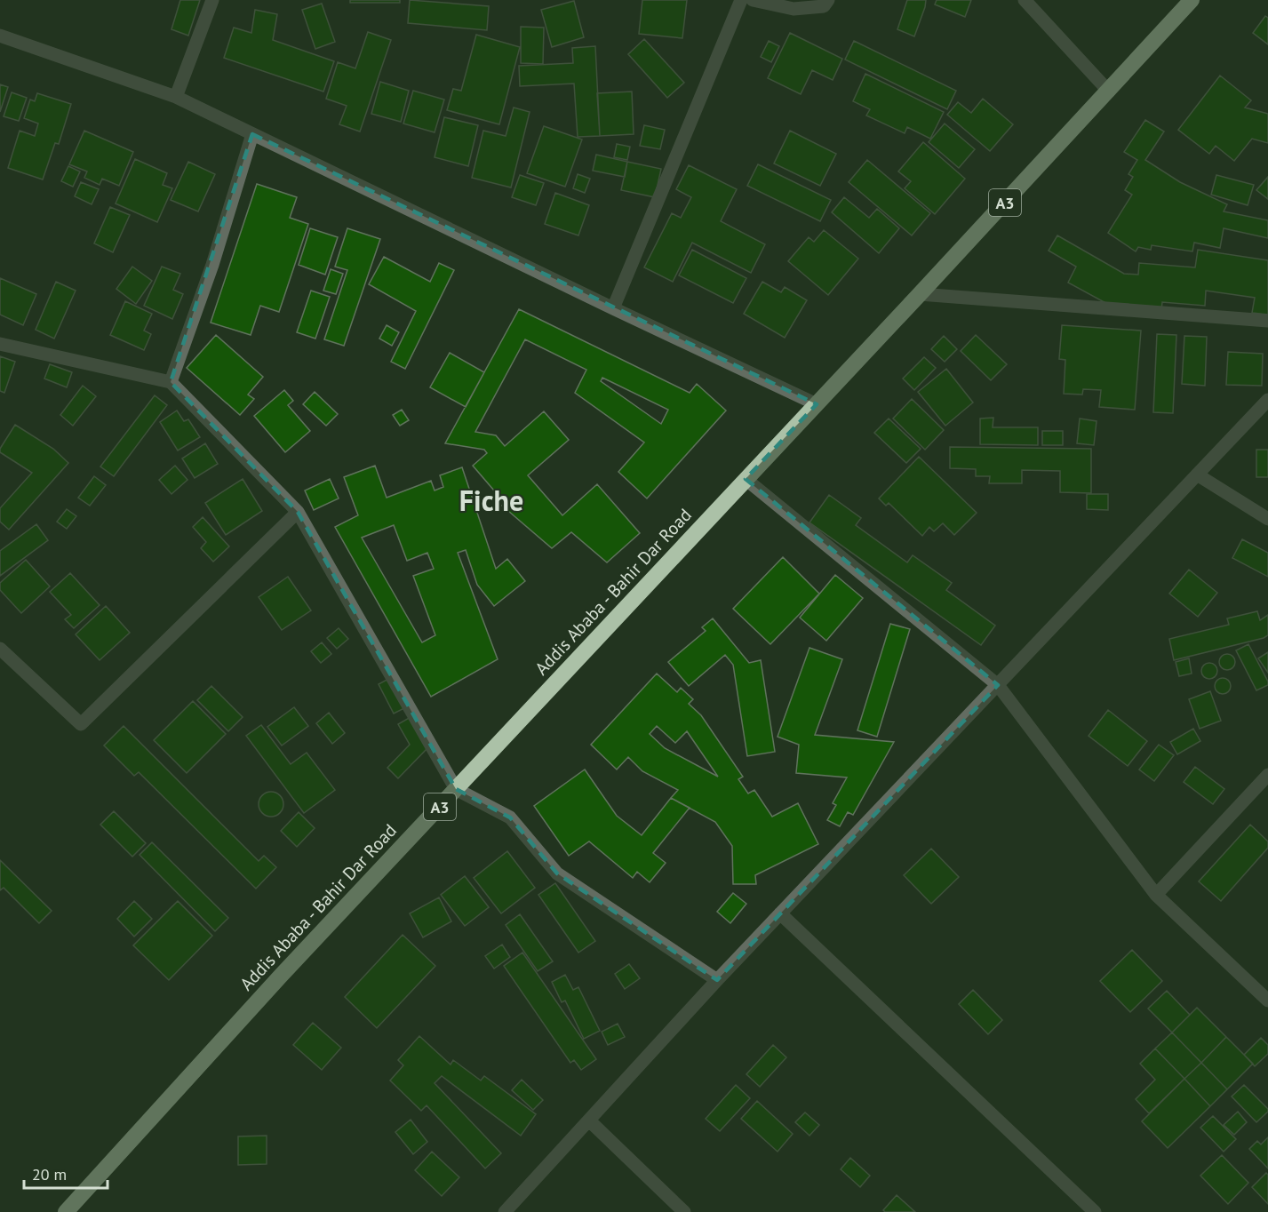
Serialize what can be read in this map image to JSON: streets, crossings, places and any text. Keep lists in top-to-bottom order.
{
  "streets": {
    "highway": ["A3", "Addis Ababa - Bahir Dar Road"]
  },
  "districts": ["Fiche"],
  "scale_bar": "20 m"
}
